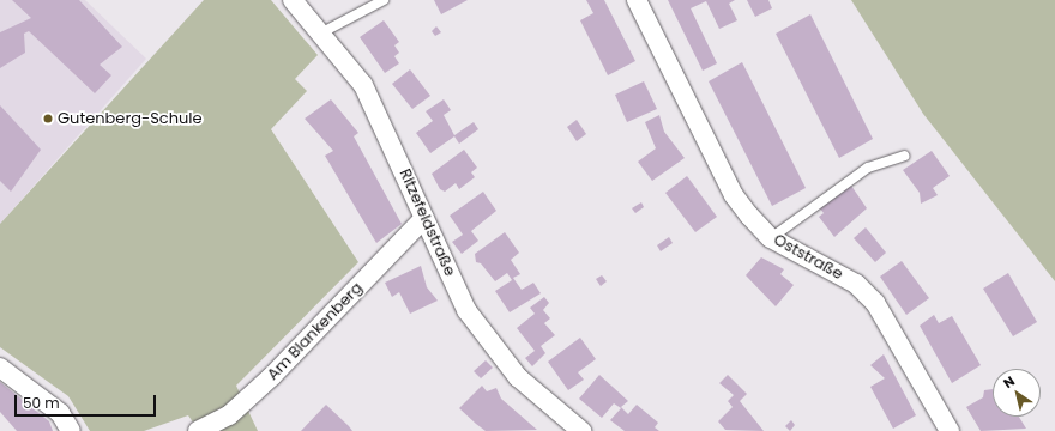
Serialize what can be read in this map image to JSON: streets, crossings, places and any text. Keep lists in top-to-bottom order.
{
  "streets": {
    "street": ["Ritzefeldstraße", "Oststraße", "Am Blankenberg"]
  },
  "crossings": [
    ["Ritzefeldstraße", "Am Blankenberg"]
  ],
  "places": ["Gutenberg-Schule"],
  "scale_bar": "50 m",
  "north": "top left"
}
